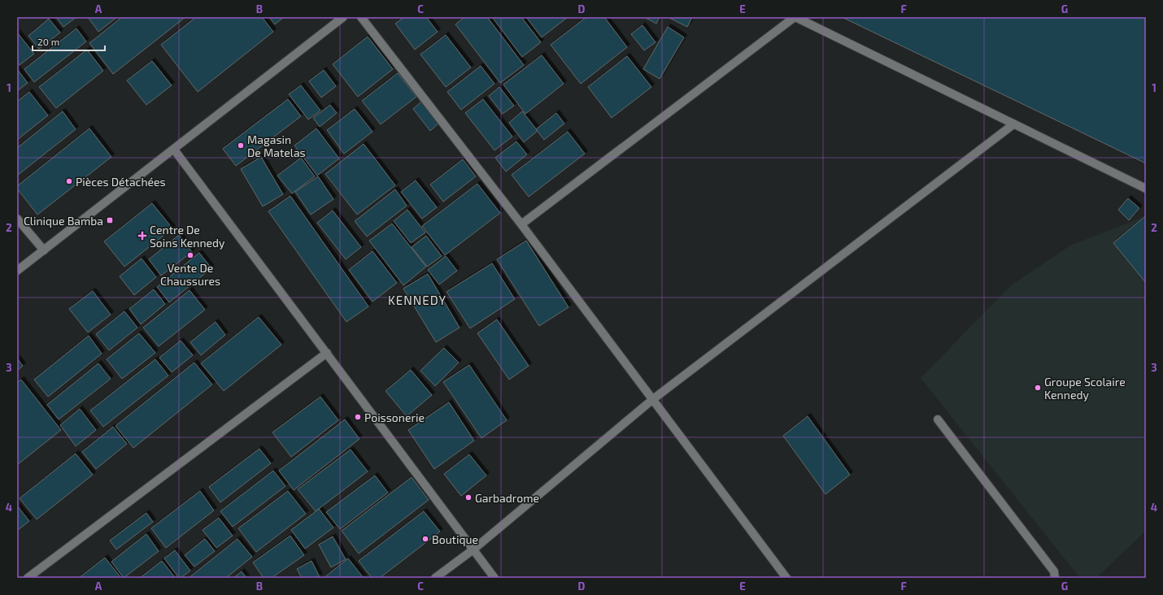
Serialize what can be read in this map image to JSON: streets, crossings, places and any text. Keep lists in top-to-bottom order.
{
  "districts": ["KENNEDY"],
  "places": {
    "other": [
      "Magasin De Matelas",
      "Pièces Détachées",
      "Vente De Chaussures",
      "Groupe Scolaire Kennedy",
      "Poissonerie",
      "Garbadrome",
      "Boutique"
    ],
    "transit": ["Clinique Bamba"],
    "health": ["Centre De Soins Kennedy"]
  },
  "scale_bar": "20 m",
  "grid": {
    "columns": [
      "A",
      "B",
      "C",
      "D",
      "E",
      "F",
      "G"
    ],
    "rows": [
      "1",
      "2",
      "3",
      "4"
    ]
  }
}
